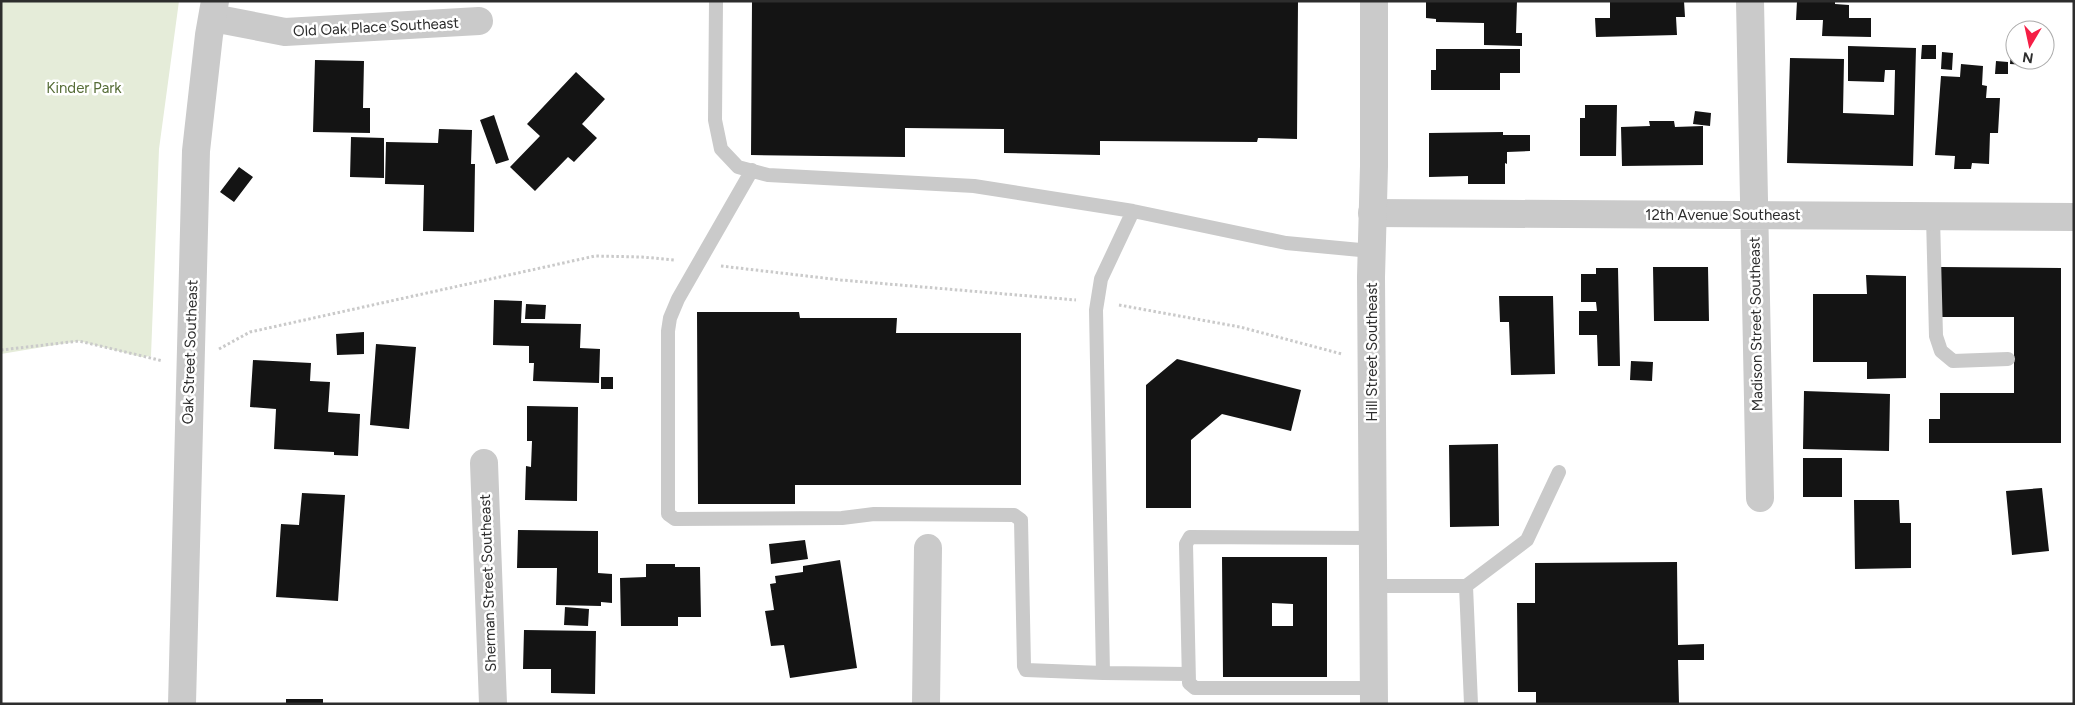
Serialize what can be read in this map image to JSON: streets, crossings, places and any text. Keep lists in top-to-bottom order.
{
  "streets": {
    "street": [
      "Old Oak Place Southeast",
      "12th Avenue Southeast",
      "Madison Street Southeast",
      "Oak Street Southeast",
      "Hill Street Southeast",
      "Sherman Street Southeast"
    ]
  },
  "crossings": [
    ["Old Oak Place Southeast", "Oak Street Southeast"],
    ["12th Avenue Southeast", "Madison Street Southeast"],
    ["12th Avenue Southeast", "Hill Street Southeast"]
  ],
  "parks": ["Kinder Park"],
  "north": "bottom"
}
